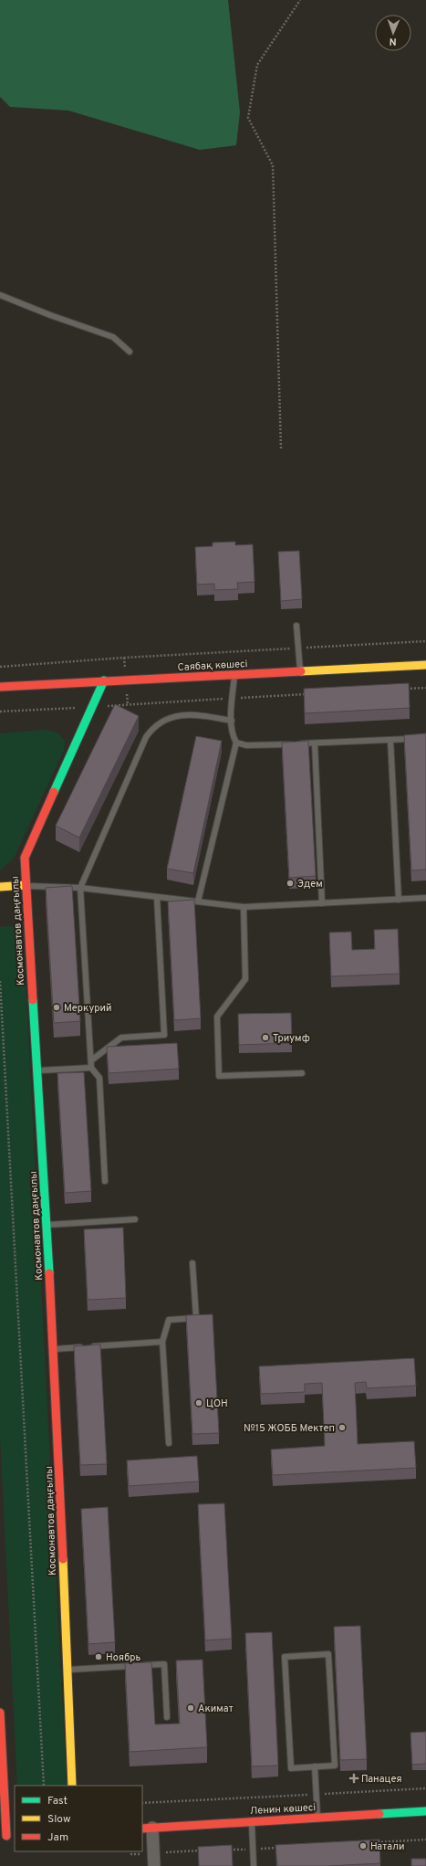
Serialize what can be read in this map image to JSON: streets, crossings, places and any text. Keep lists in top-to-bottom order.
{
  "streets": {
    "street": ["Саябақ көшесі", "Космонавтов даңғылы", "Ленин көшесі"]
  },
  "crossings": [
    ["Саябақ көшесі", "Космонавтов даңғылы"]
  ],
  "places": {
    "other": [
      "Эдем",
      "Меркурий",
      "Триумф",
      "ЦОН",
      "№15 ЖОББ Мектеп",
      "Ноябрь",
      "Акимат",
      "Натали"
    ],
    "health": ["Панацея"]
  },
  "legend": ["Fast", "Slow", "Jam"],
  "north": "bottom"
}
